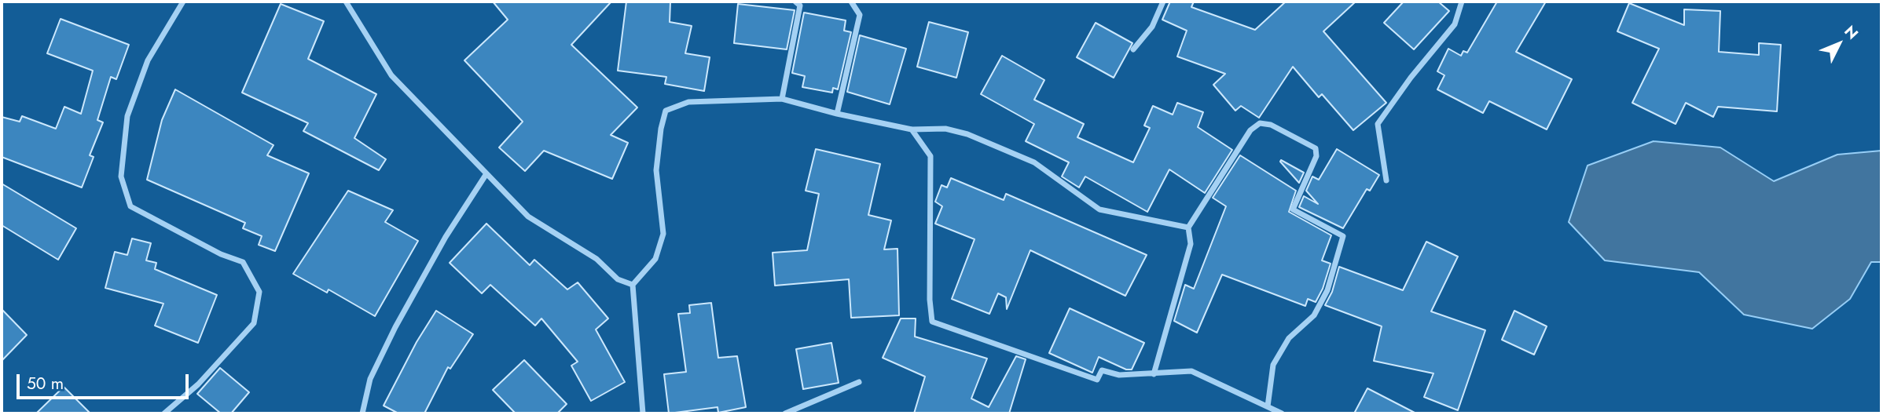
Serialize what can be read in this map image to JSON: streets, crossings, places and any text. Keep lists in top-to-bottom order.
{
  "scale_bar": "50 m",
  "north": "top right"
}
